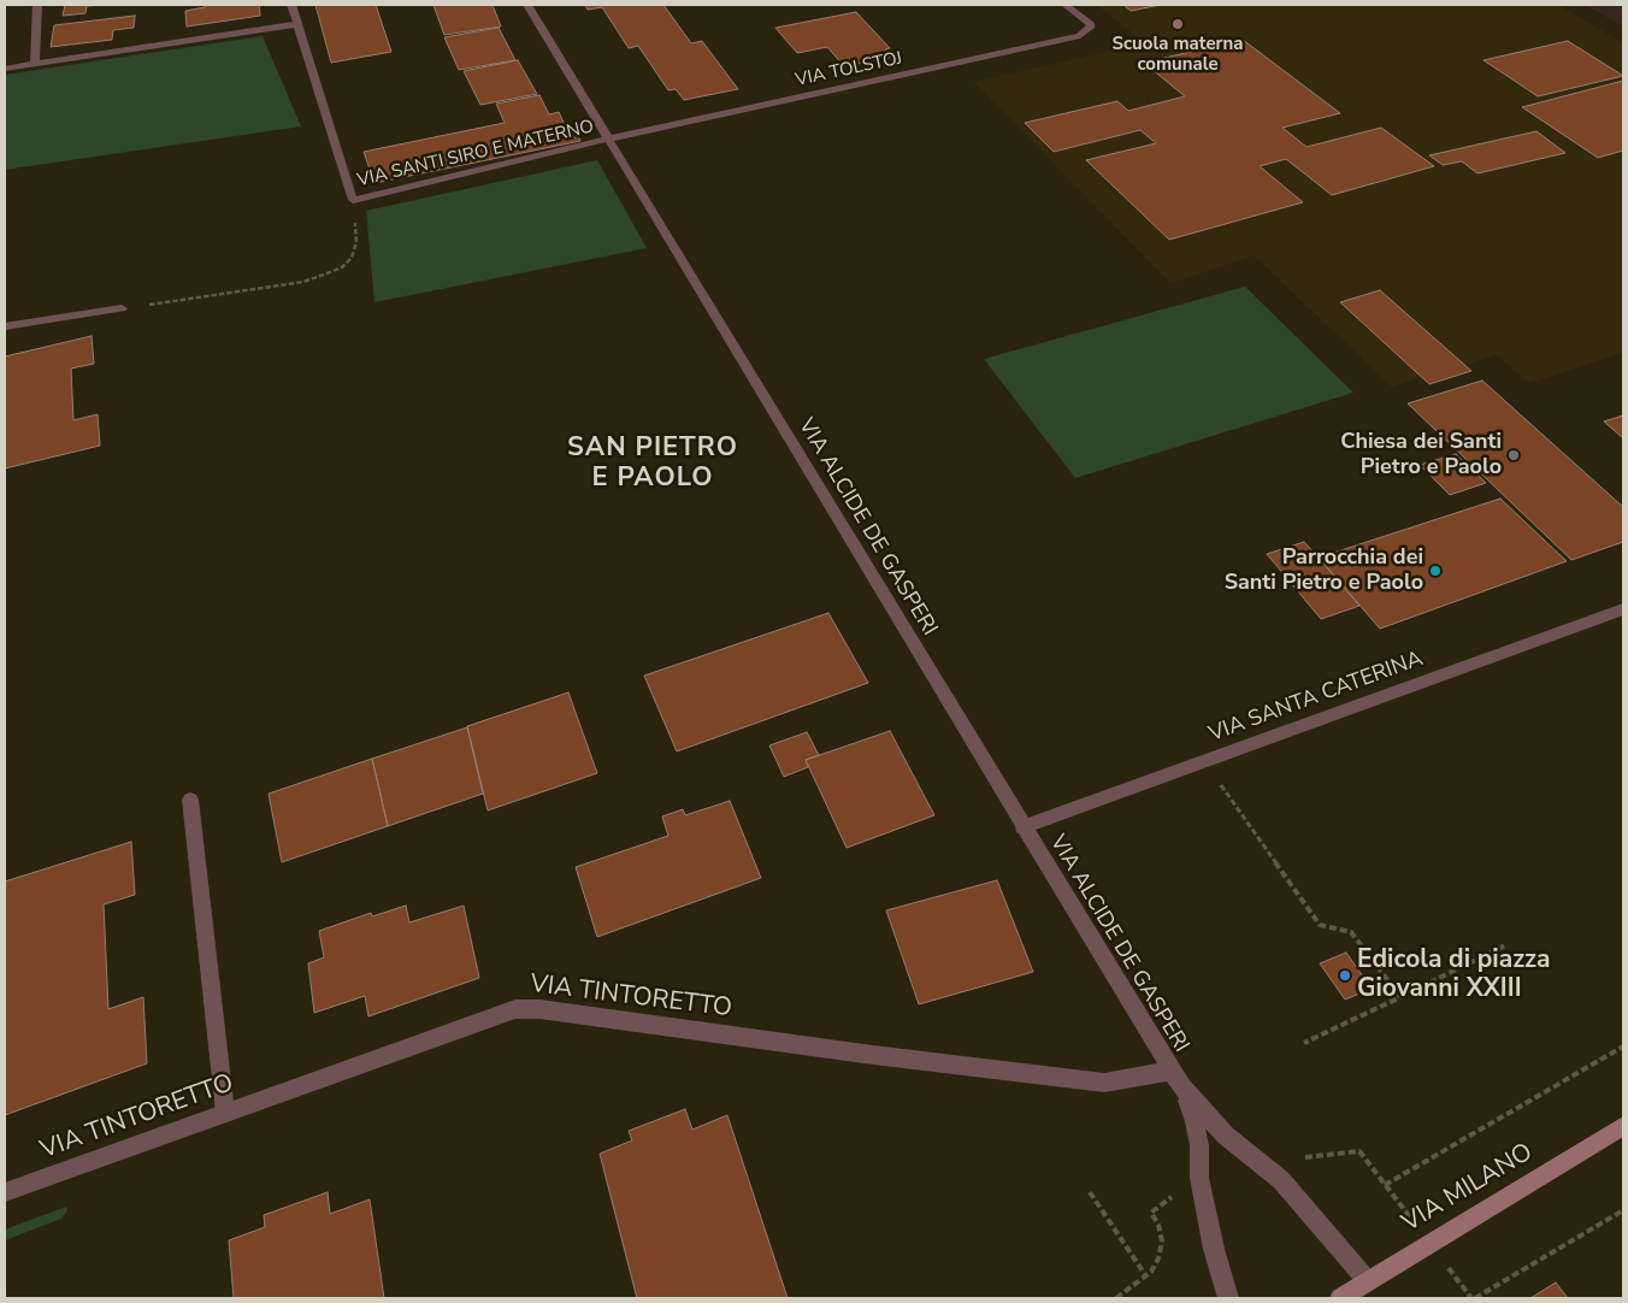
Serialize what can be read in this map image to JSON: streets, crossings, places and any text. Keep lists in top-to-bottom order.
{
  "streets": {
    "main road": ["VIA MILANO"],
    "street": [
      "VIA TOLSTOJ",
      "VIA SANTI SIRO E MATERNO",
      "VIA ALCIDE DE GASPERI",
      "VIA SANTA CATERINA",
      "VIA TINTORETTO"
    ]
  },
  "crossings": [
    ["VIA TOLSTOJ", "VIA SANTI SIRO E MATERNO"],
    ["VIA TOLSTOJ", "VIA ALCIDE DE GASPERI"],
    ["VIA SANTI SIRO E MATERNO", "VIA ALCIDE DE GASPERI"],
    ["VIA ALCIDE DE GASPERI", "VIA SANTA CATERINA"],
    ["VIA ALCIDE DE GASPERI", "VIA TINTORETTO"],
    ["VIA ALCIDE DE GASPERI", "VIA MILANO"]
  ],
  "districts": ["SAN PIETRO E PAOLO"],
  "places": [
    "Scuola materna comunale",
    "Chiesa dei Santi Pietro e Paolo",
    "Parrocchia dei Santi Pietro e Paolo",
    "Edicola di piazza Giovanni XXIII"
  ]
}
